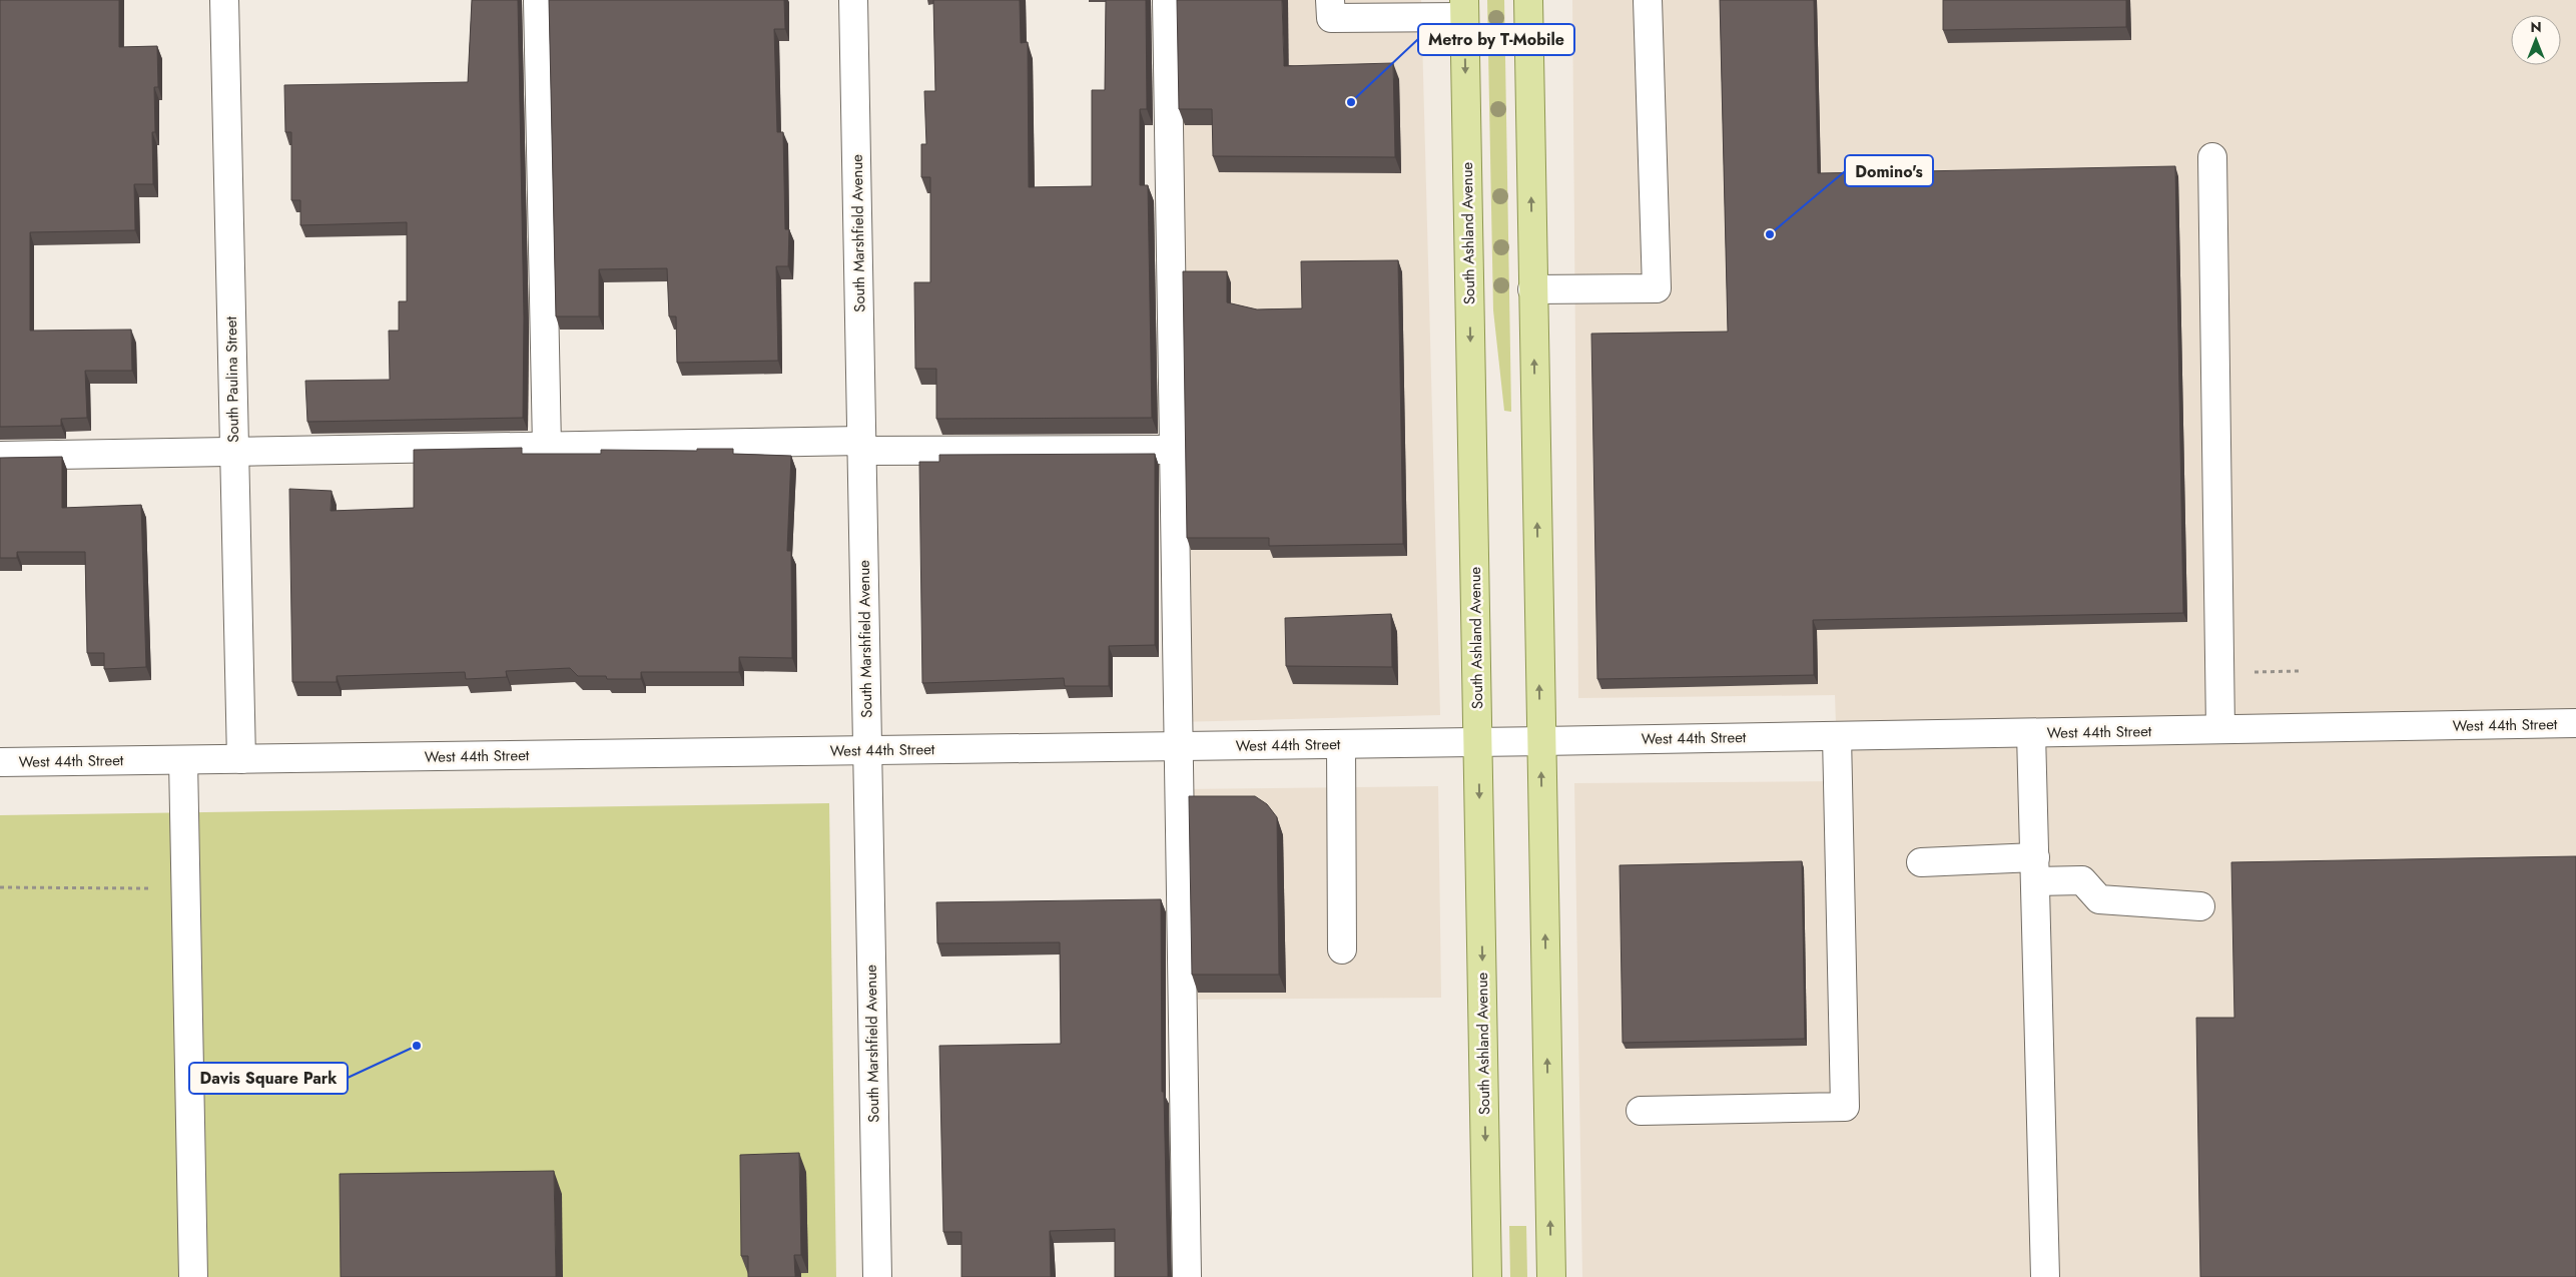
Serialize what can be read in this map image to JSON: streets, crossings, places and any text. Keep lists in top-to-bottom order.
{
  "streets": {
    "main road": ["South Ashland Avenue"],
    "street": ["South Marshfield Avenue", "South Paulina Street", "West 44th Street"]
  },
  "crossings": [
    ["South Marshfield Avenue", "West 44th Street"],
    ["South Ashland Avenue", "West 44th Street"],
    ["South Paulina Street", "West 44th Street"]
  ],
  "places": ["Metro by T-Mobile", "Domino's", "Davis Square Park"],
  "north": "top"
}
